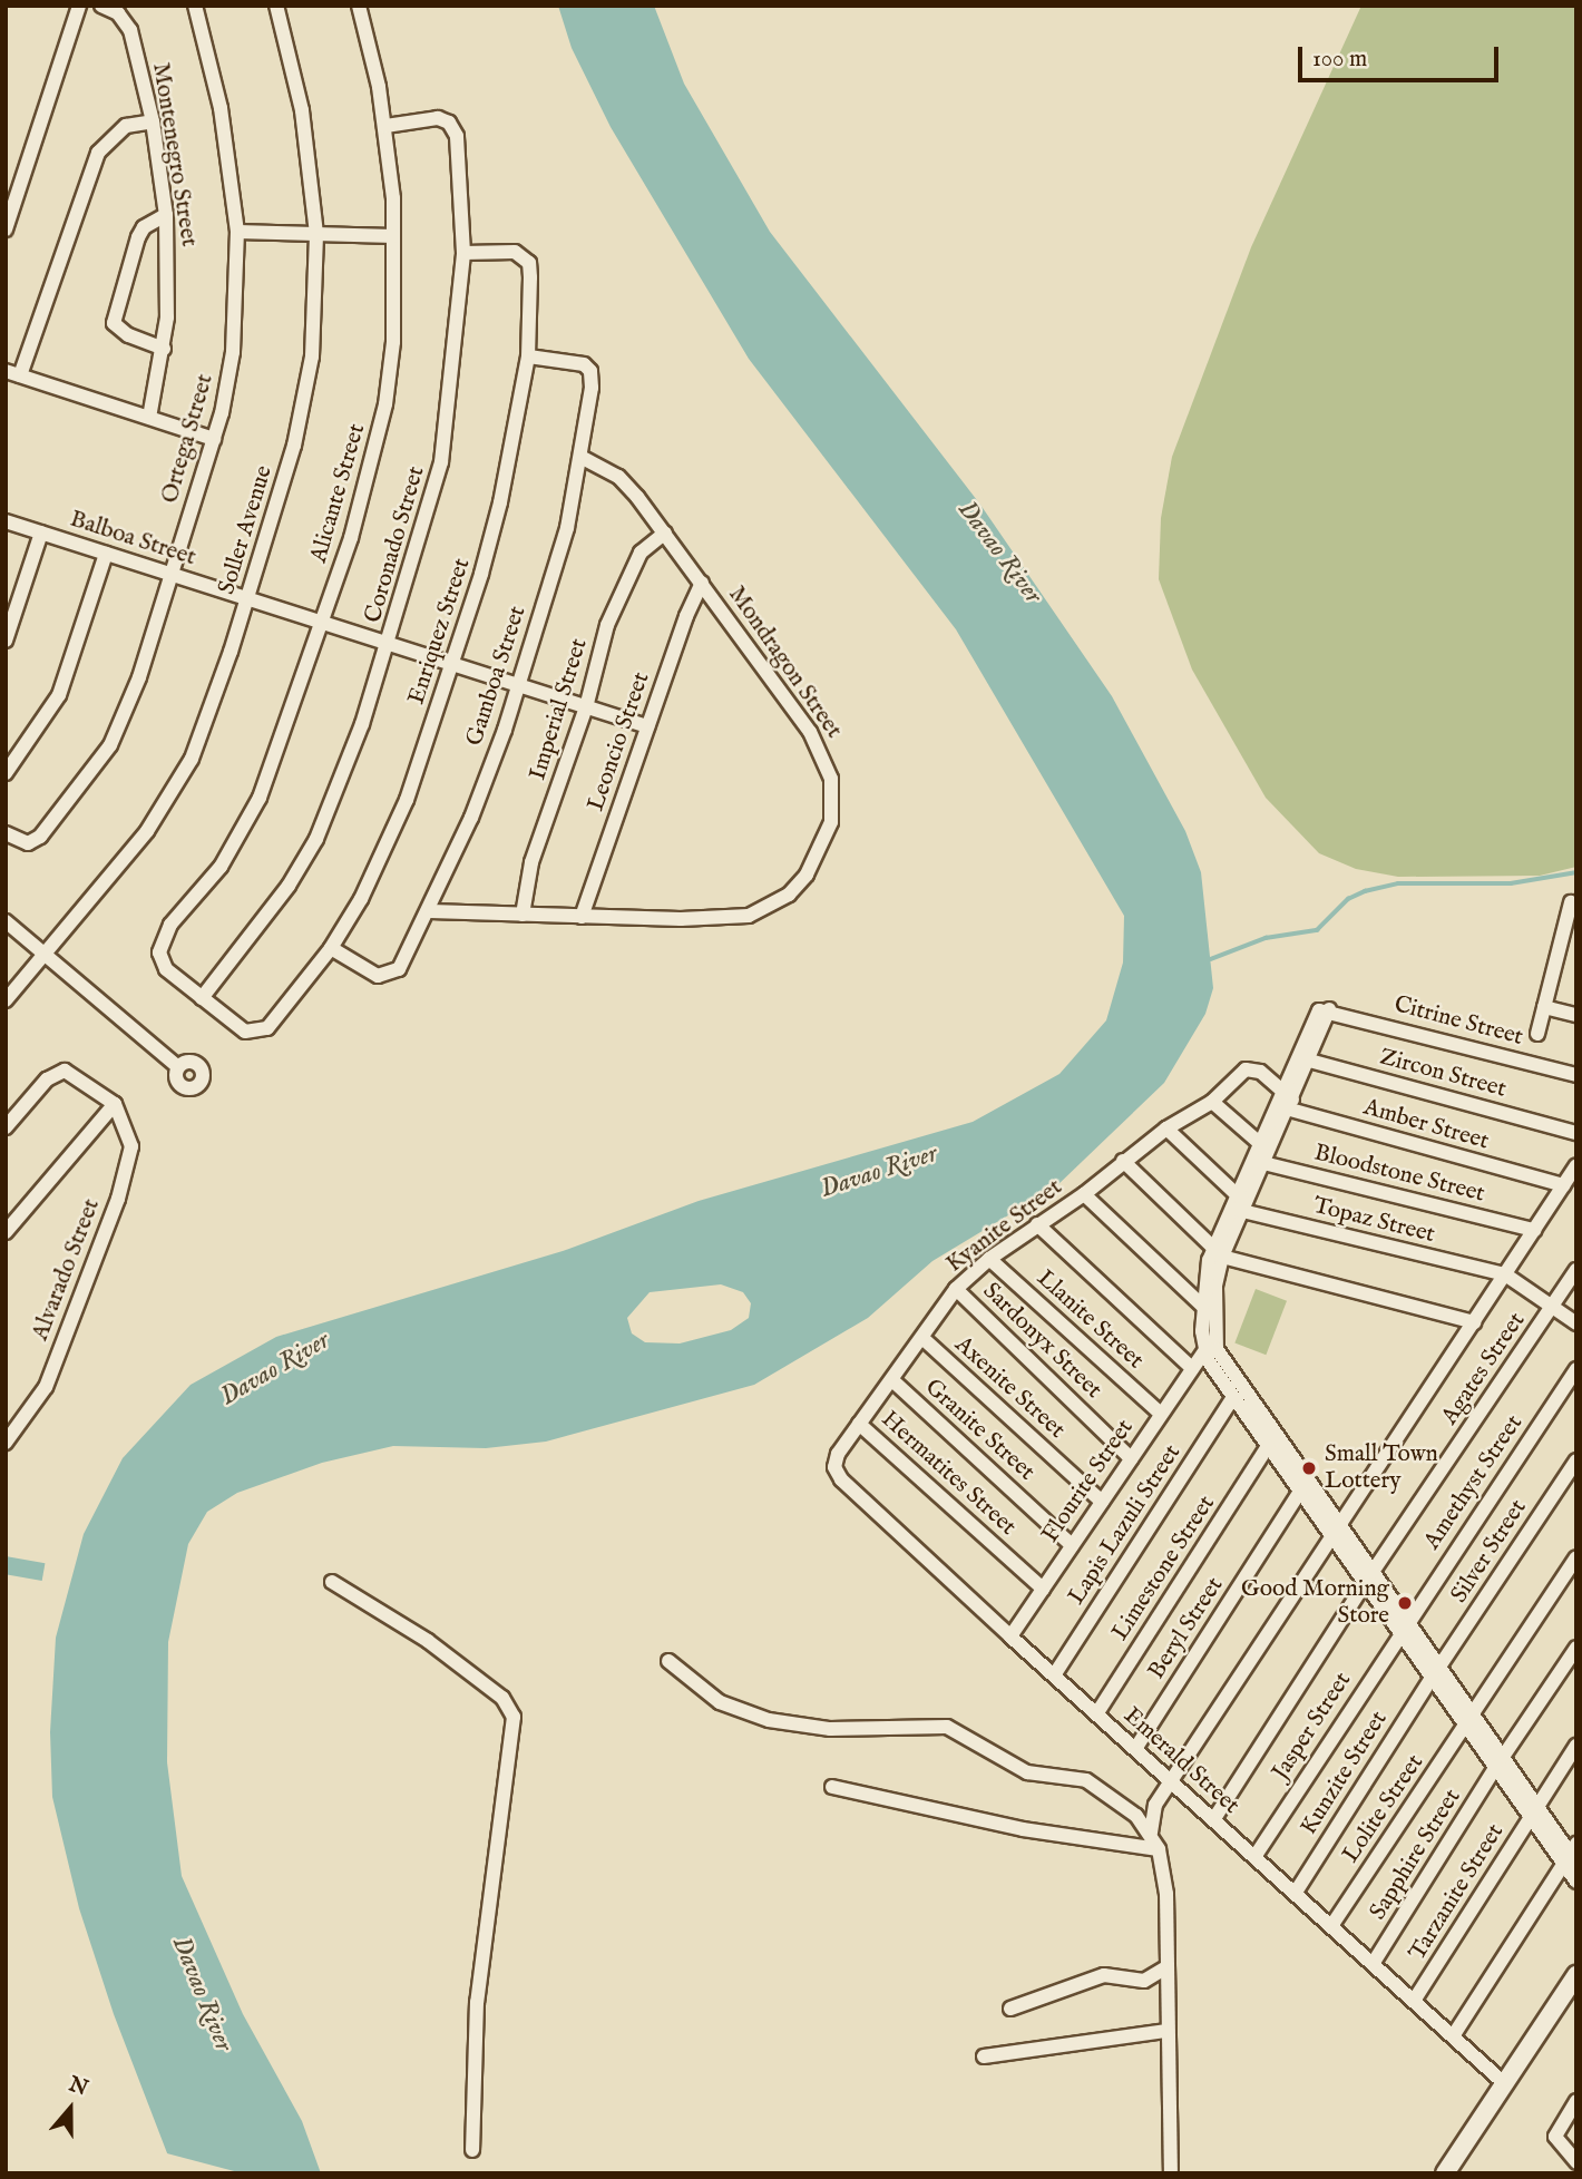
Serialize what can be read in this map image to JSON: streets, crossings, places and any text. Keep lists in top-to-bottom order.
{
  "streets": {
    "street": [
      "Montenegro Street",
      "Ortega Street",
      "Alicante Street",
      "Soller Avenue",
      "Balboa Street",
      "Coronado Street",
      "Enriquez Street",
      "Mondragon Street",
      "Gamboa Street",
      "Imperial Street",
      "Leoncio Street",
      "Citrine Street",
      "Zircon Street",
      "Amber Street",
      "Bloodstone Street",
      "Topaz Street",
      "Kyanite Street",
      "Alvarado Street",
      "Llanite Street",
      "Sardonyx Street",
      "Agates Street",
      "Axenite Street",
      "Granite Street",
      "Hermatites Street",
      "Flourite Street",
      "Amethyst Street",
      "Lapis Lazuli Street",
      "Silver Street",
      "Limestone Street",
      "Beryl Street",
      "Jasper Street",
      "Emerald Street",
      "Kunzite Street",
      "Lolite Street",
      "Sapphire Street",
      "Tarzanite Street"
    ]
  },
  "crossings": [
    ["Ortega Street", "Balboa Street"],
    ["Alicante Street", "Balboa Street"],
    ["Alicante Street", "Coronado Street"],
    ["Alicante Street", "Enriquez Street"],
    ["Soller Avenue", "Balboa Street"],
    ["Balboa Street", "Coronado Street"],
    ["Balboa Street", "Enriquez Street"],
    ["Balboa Street", "Gamboa Street"],
    ["Balboa Street", "Imperial Street"],
    ["Balboa Street", "Leoncio Street"],
    ["Coronado Street", "Enriquez Street"],
    ["Enriquez Street", "Gamboa Street"],
    ["Mondragon Street", "Gamboa Street"],
    ["Mondragon Street", "Imperial Street"],
    ["Mondragon Street", "Leoncio Street"],
    ["Citrine Street", "Zircon Street"],
    ["Amber Street", "Kyanite Street"],
    ["Kyanite Street", "Llanite Street"],
    ["Kyanite Street", "Sardonyx Street"],
    ["Kyanite Street", "Axenite Street"],
    ["Kyanite Street", "Granite Street"],
    ["Kyanite Street", "Hermatites Street"],
    ["Kyanite Street", "Emerald Street"],
    ["Llanite Street", "Flourite Street"],
    ["Sardonyx Street", "Flourite Street"],
    ["Agates Street", "Emerald Street"],
    ["Axenite Street", "Flourite Street"],
    ["Granite Street", "Flourite Street"],
    ["Hermatites Street", "Flourite Street"],
    ["Flourite Street", "Emerald Street"],
    ["Amethyst Street", "Jasper Street"],
    ["Lapis Lazuli Street", "Emerald Street"],
    ["Silver Street", "Kunzite Street"],
    ["Limestone Street", "Emerald Street"],
    ["Beryl Street", "Emerald Street"],
    ["Jasper Street", "Emerald Street"],
    ["Emerald Street", "Kunzite Street"],
    ["Emerald Street", "Lolite Street"],
    ["Emerald Street", "Sapphire Street"],
    ["Emerald Street", "Tarzanite Street"]
  ],
  "water": ["Davao River"],
  "places": ["Small Town Lottery", "Good Morning Store"],
  "scale_bar": "100 m",
  "north": "top"
}
